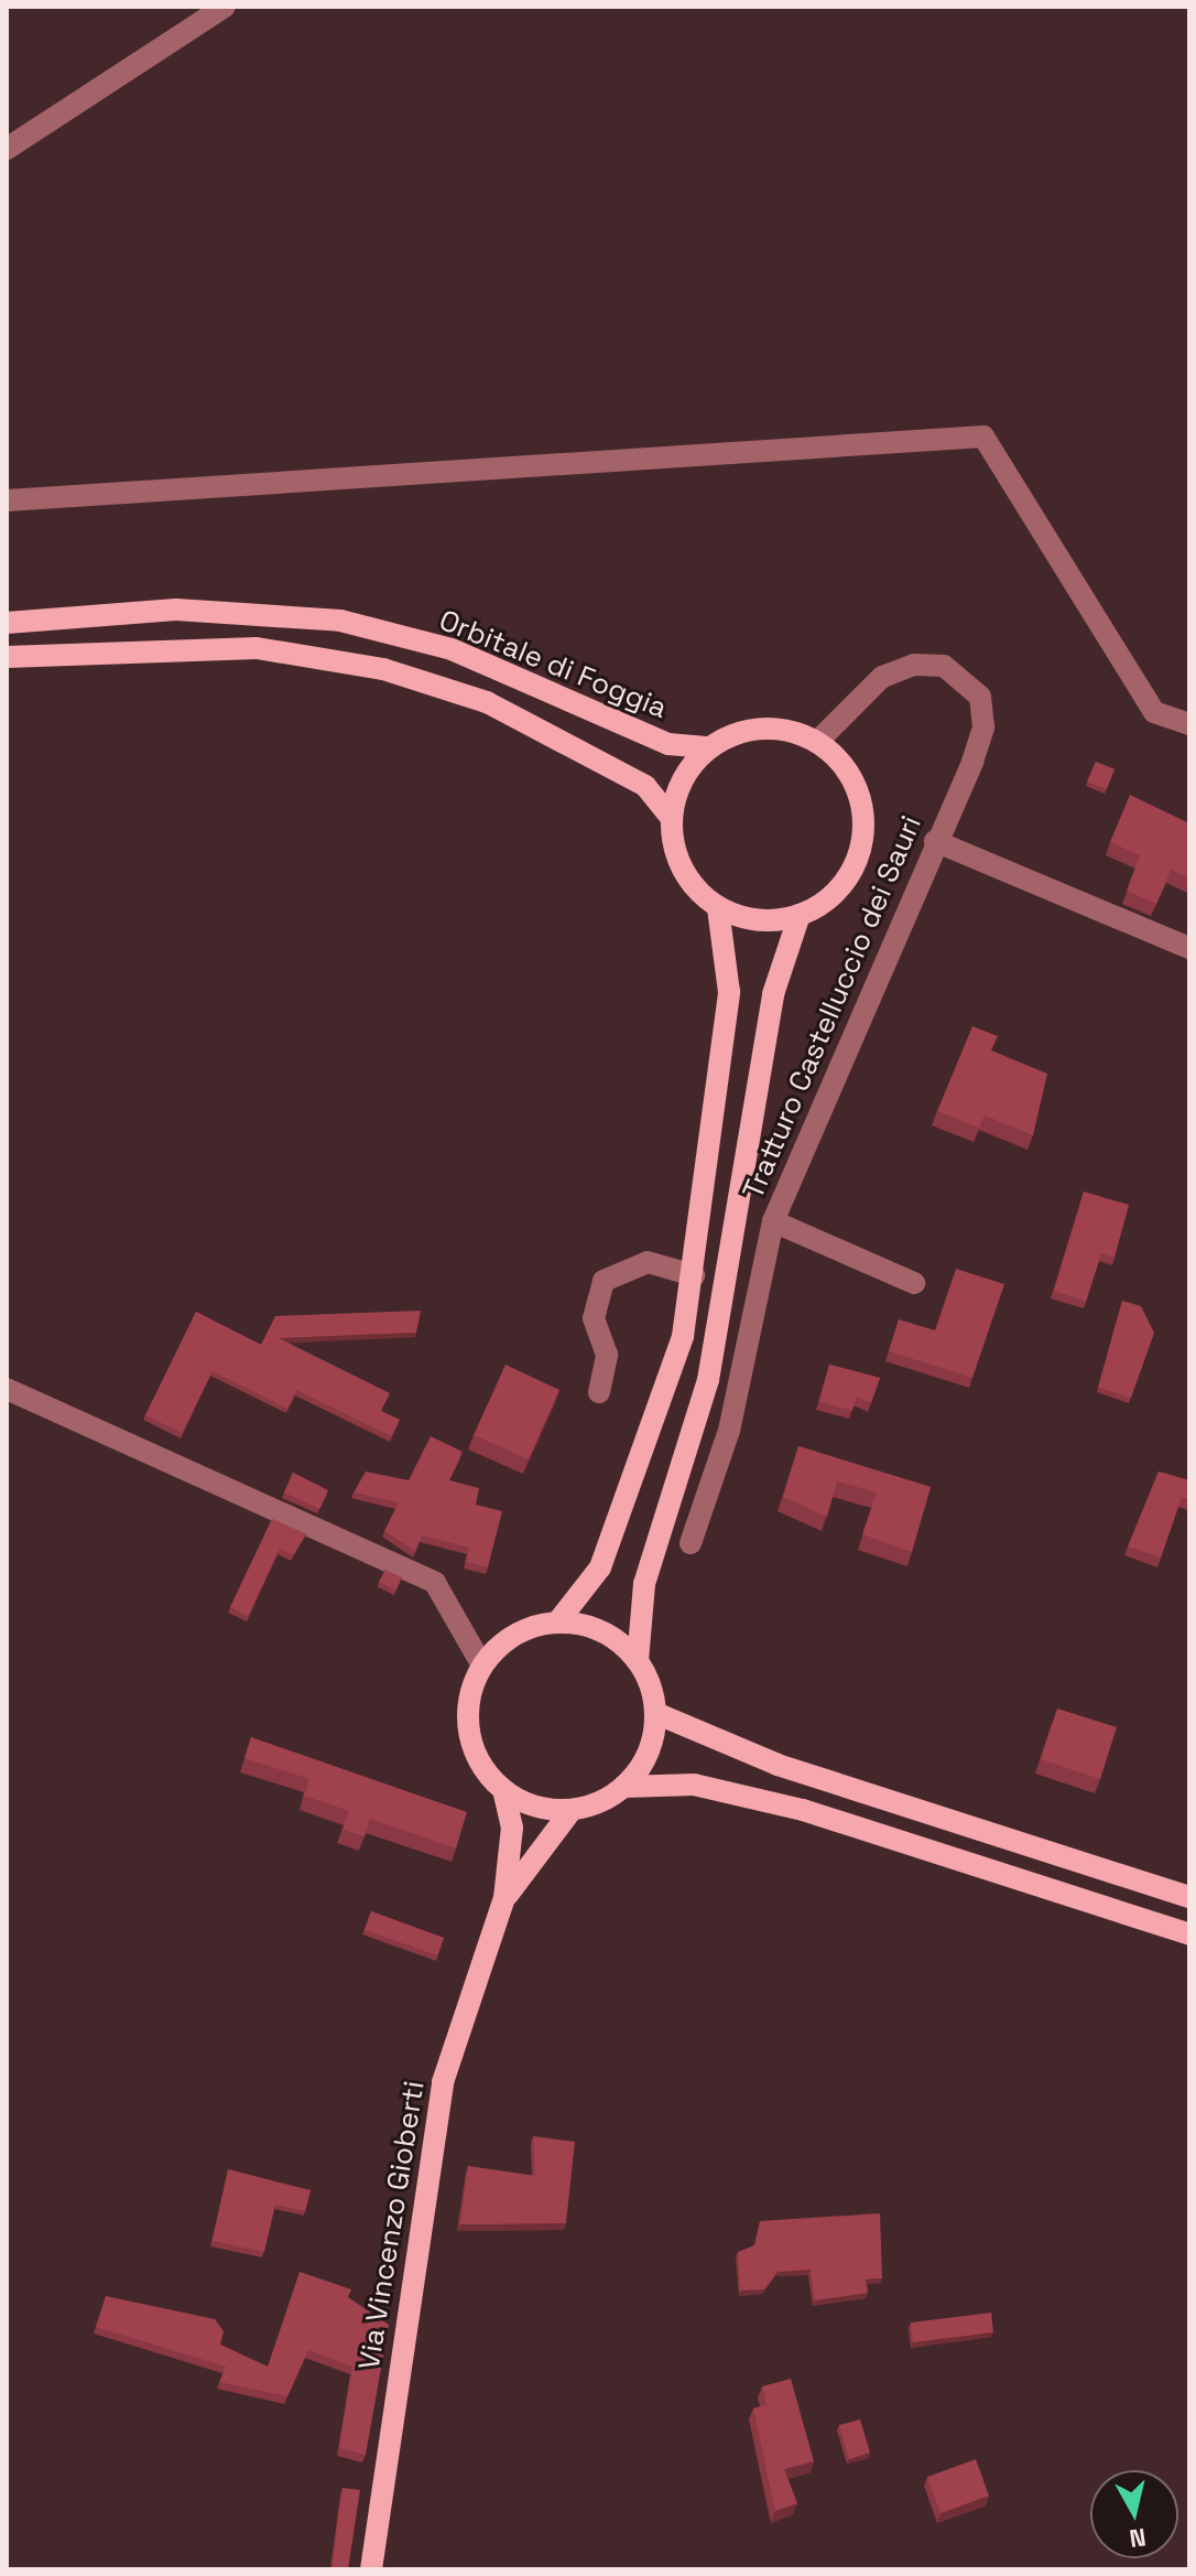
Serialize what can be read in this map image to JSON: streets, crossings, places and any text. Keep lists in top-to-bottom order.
{
  "streets": {
    "main road": ["Orbitale di Foggia", "Via Vincenzo Gioberti"],
    "street": ["Tratturo Castelluccio dei Sauri"]
  },
  "crossings": [
    ["Orbitale di Foggia", "Tratturo Castelluccio dei Sauri"]
  ],
  "north": "bottom"
}
